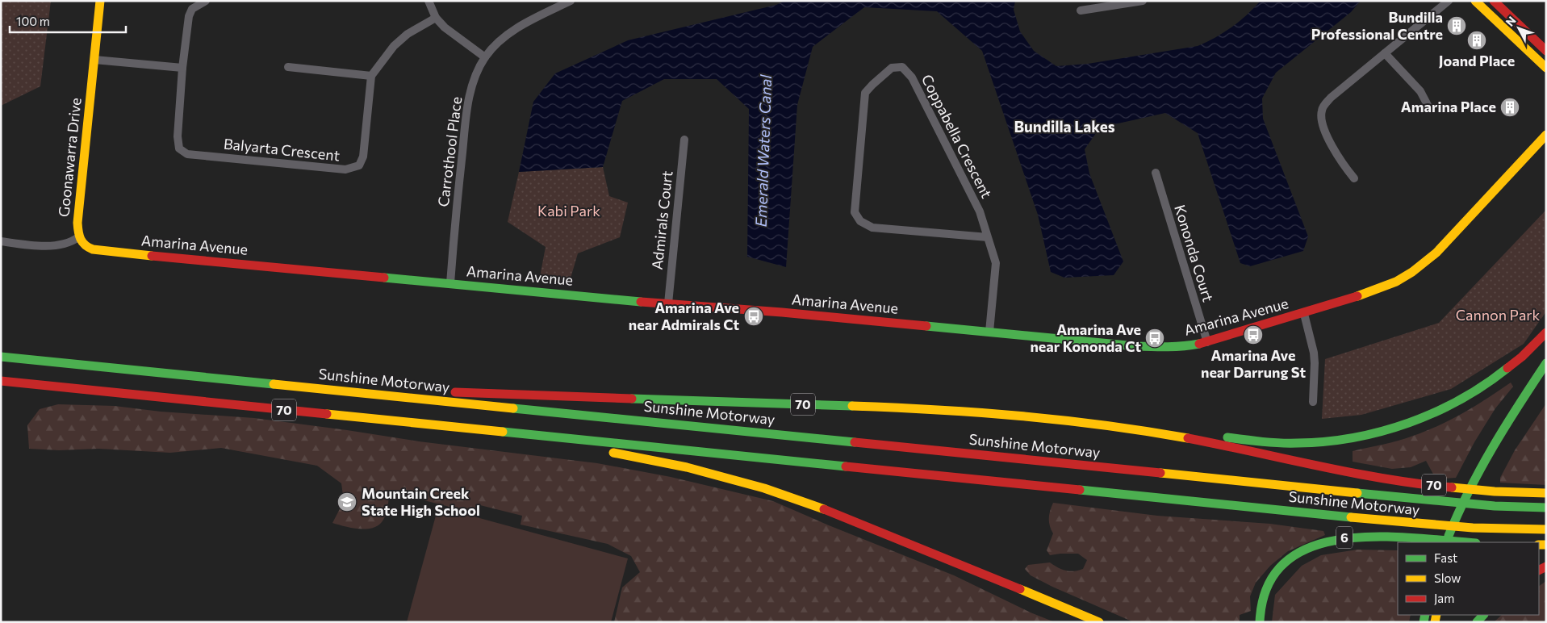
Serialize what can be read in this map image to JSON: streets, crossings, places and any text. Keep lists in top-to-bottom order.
{
  "streets": {
    "main road": [
      "Goonawarra Drive",
      "Amarina Avenue",
      "Sunshine Motorway",
      "70",
      "6"
    ],
    "street": [
      "Coppabella Crescent",
      "Balyarta Crescent",
      "Carrothool Place",
      "Admirals Court",
      "Kononda Court"
    ]
  },
  "crossings": [
    ["Coppabella Crescent", "Amarina Avenue"],
    ["Carrothool Place", "Amarina Avenue"],
    ["Goonawarra Drive", "Amarina Avenue"],
    ["Admirals Court", "Amarina Avenue"],
    ["Amarina Avenue", "Kononda Court"],
    ["Sunshine Motorway", "70"]
  ],
  "districts": ["Bundilla Lakes"],
  "water": ["Emerald Waters Canal"],
  "parks": ["Kabi Park", "Cannon Park"],
  "places": {
    "building": ["Bundilla Professional Centre", "Joand Place", "Amarina Place"],
    "bus stop": ["Amarina Ave near Admirals Ct", "Amarina Ave near Darrung St", "Amarina Ave near Kononda Ct"],
    "school or university": ["Mountain Creek State High School"]
  },
  "legend": ["Fast", "Slow", "Jam"],
  "scale_bar": "100 m",
  "north": "top left"
}
